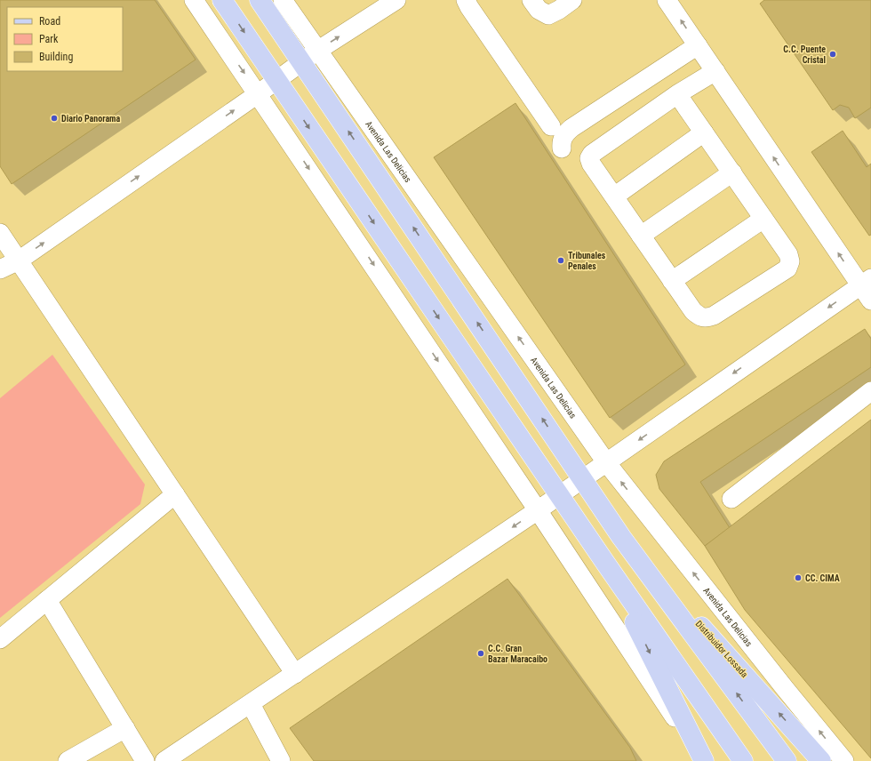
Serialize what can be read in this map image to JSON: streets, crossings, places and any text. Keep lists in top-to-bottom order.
{
  "streets": {
    "main road": ["Avenida Las Delicias", "Distribuidor Lossada"]
  },
  "crossings": [
    ["Avenida Las Delicias", "Distribuidor Lossada"]
  ],
  "places": [
    "C.C. Puente Cristal",
    "Diario Panorama",
    "Tribunales Penales",
    "CC. CIMA",
    "C.C. Gran Bazar Maracaibo"
  ],
  "legend": ["Road", "Park", "Building"]
}
